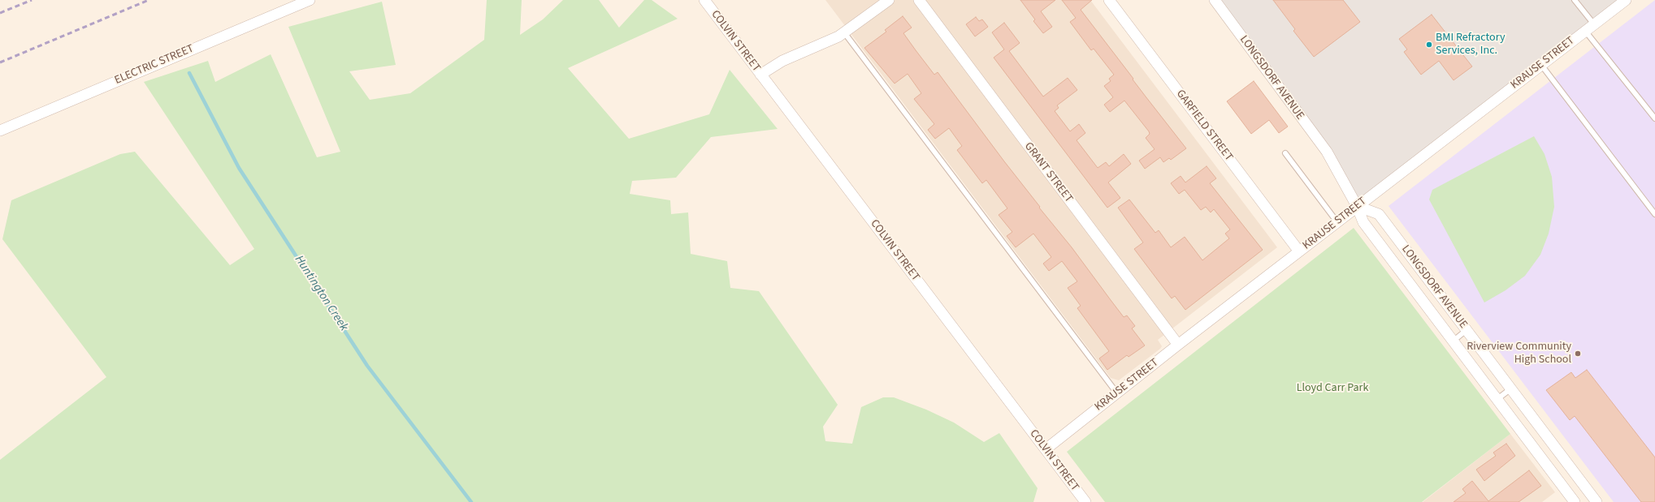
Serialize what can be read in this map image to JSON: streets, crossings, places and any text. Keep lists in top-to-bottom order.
{
  "streets": {
    "street": [
      "COLVIN STREET",
      "KRAUSE STREET",
      "ELECTRIC STREET",
      "LONGSDORF AVENUE",
      "GARFIELD STREET",
      "GRANT STREET"
    ]
  },
  "crossings": [
    ["COLVIN STREET", "KRAUSE STREET"],
    ["KRAUSE STREET", "LONGSDORF AVENUE"],
    ["KRAUSE STREET", "GARFIELD STREET"],
    ["KRAUSE STREET", "GRANT STREET"]
  ],
  "water": ["Huntington Creek"],
  "parks": ["Lloyd Carr Park"],
  "places": ["BMI Refractory Services, Inc.", "Riverview Community High School"]
}
